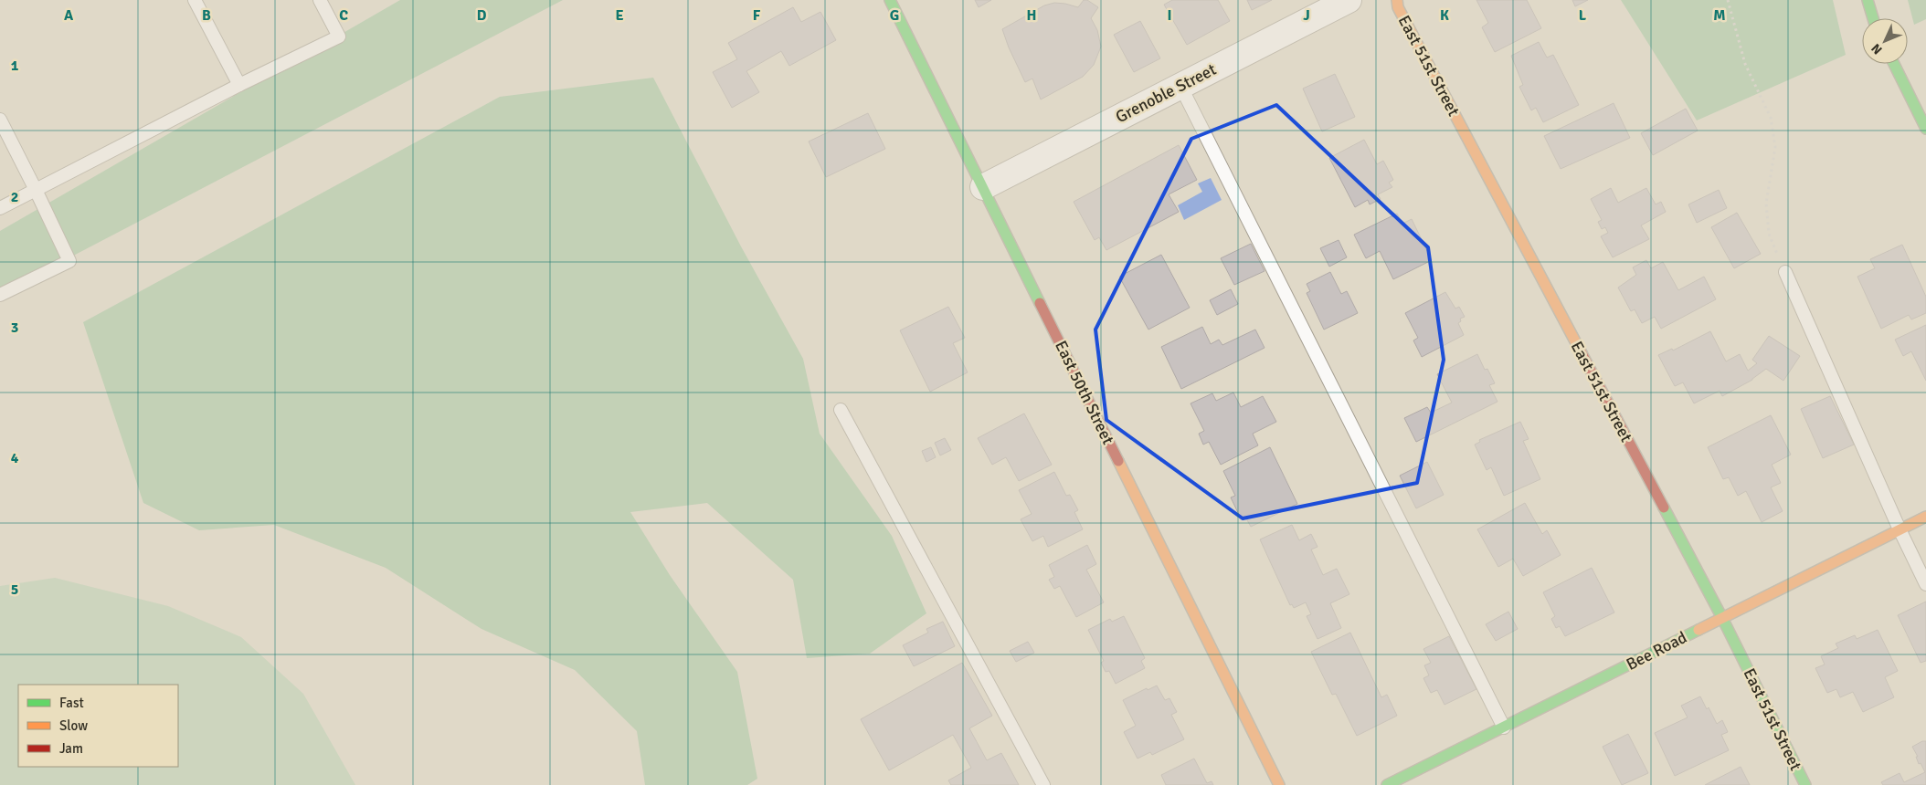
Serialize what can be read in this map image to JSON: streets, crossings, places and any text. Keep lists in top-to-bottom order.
{
  "streets": {
    "street": [
      "East 51st Street",
      "Grenoble Street",
      "East 50th Street",
      "Bee Road"
    ]
  },
  "crossings": [
    ["East 51st Street", "Bee Road"],
    ["Grenoble Street", "East 50th Street"]
  ],
  "legend": ["Fast", "Slow", "Jam"],
  "north": "bottom left",
  "grid": {
    "columns": [
      "A",
      "B",
      "C",
      "D",
      "E",
      "F",
      "G",
      "H",
      "I",
      "J",
      "K",
      "L",
      "M"
    ],
    "rows": [
      "1",
      "2",
      "3",
      "4",
      "5"
    ]
  }
}
